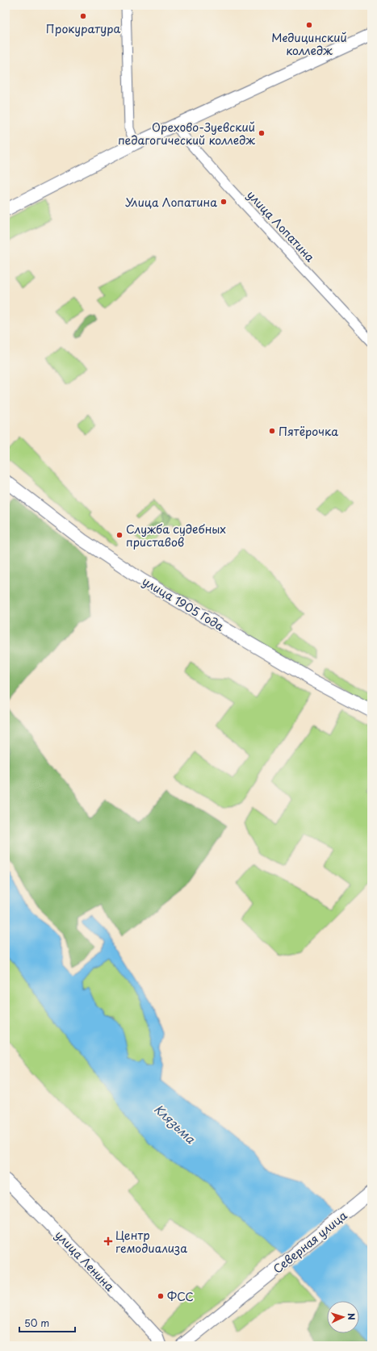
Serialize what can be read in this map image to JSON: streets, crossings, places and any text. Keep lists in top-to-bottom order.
{
  "streets": {
    "street": [
      "улица Лопатина",
      "улица 1905 Года",
      "Северная улица",
      "улица Ленина"
    ]
  },
  "water": ["Клязьма"],
  "places": {
    "other": [
      "Прокуратура",
      "Медицинский колледж",
      "Орехово-Зуевский педагогический колледж",
      "Улица Лопатина",
      "Пятёрочка",
      "Служба судебных приставов",
      "ФСС"
    ],
    "health": ["Центр гемодиализа"]
  },
  "scale_bar": "50 m",
  "north": "right"
}
